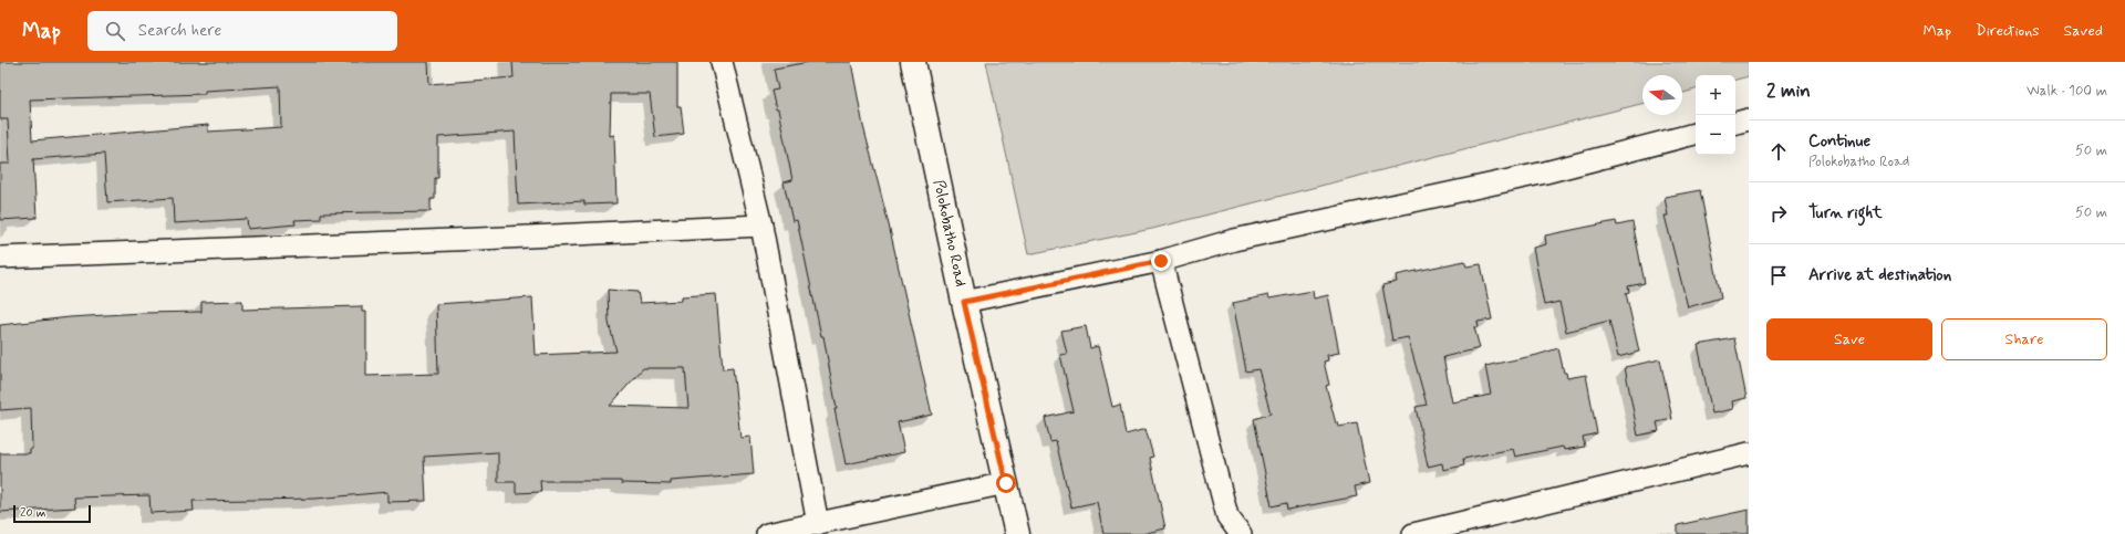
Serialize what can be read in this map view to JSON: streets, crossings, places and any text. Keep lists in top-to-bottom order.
{
  "streets": {
    "street": ["Polokobatho Road"]
  },
  "scale_bar": "20 m",
  "north": "left",
  "page": {
    "header": "Map",
    "search": "Search here",
    "nav": ["Map", "Directions", "Saved"],
    "heading": ["2 min", "Walk · 100 m"],
    "map_buttons": ["+", "−"],
    "list": [
      ["Continue", "Polokobatho Road", "50 m"],
      ["Turn right", "50 m"],
      "Arrive at destination"
    ],
    "buttons": ["Save", "Share"],
    "scale": "20 m"
  }
}
